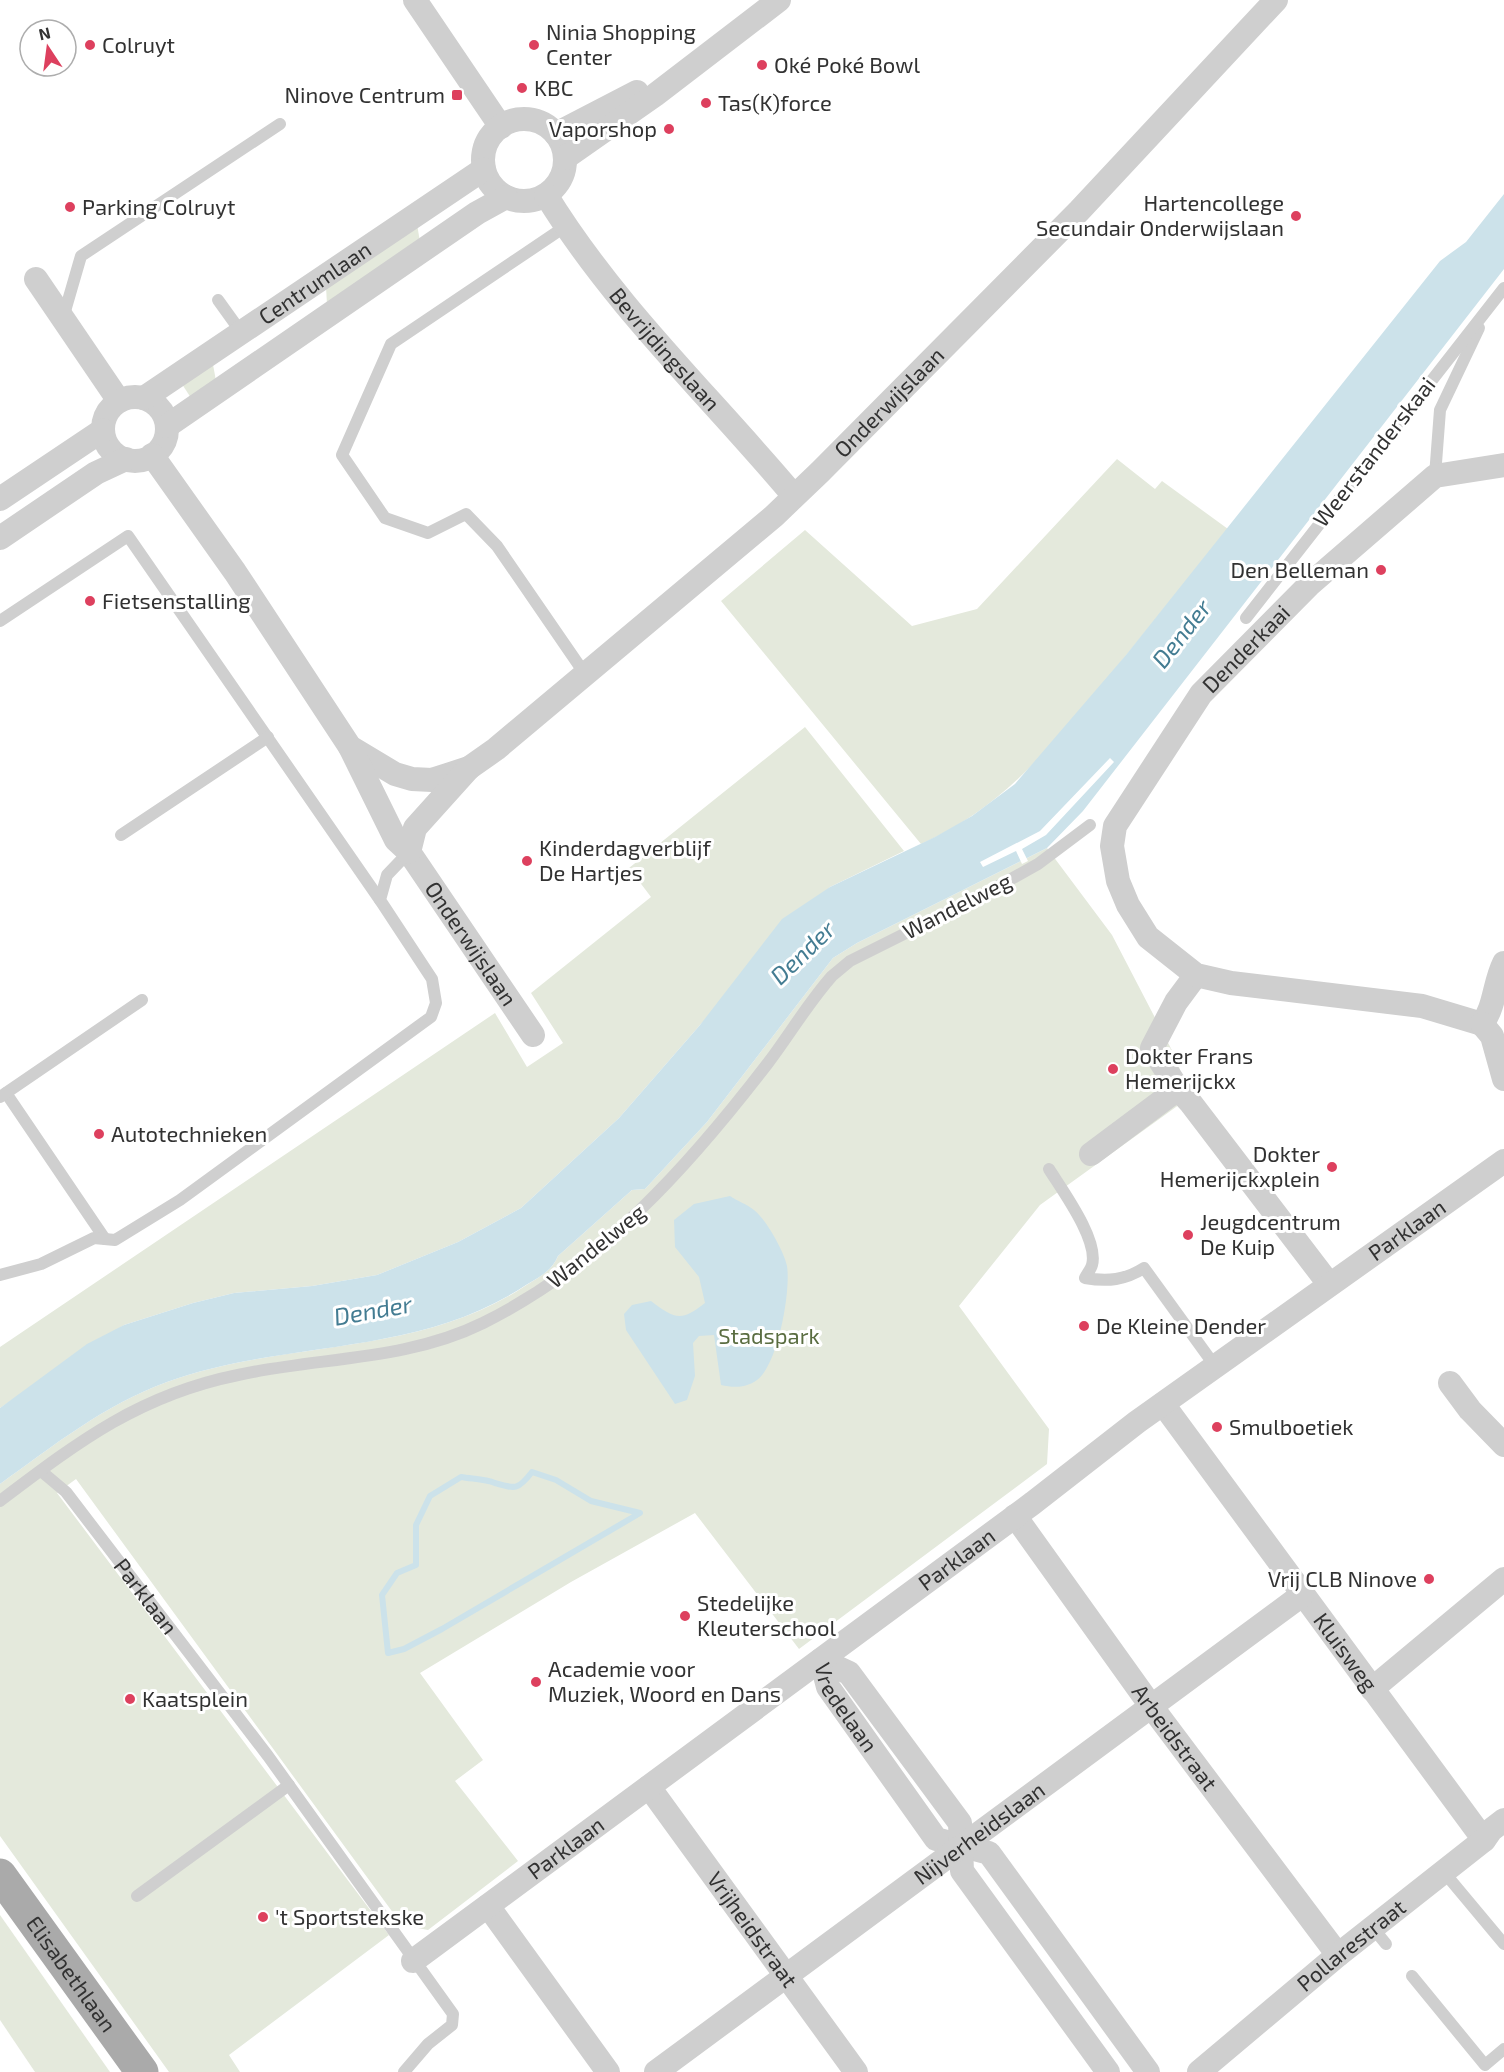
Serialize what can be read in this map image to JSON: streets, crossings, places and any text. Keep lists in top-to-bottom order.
{
  "streets": {
    "main road": ["Elisabethlaan"],
    "street": [
      "Centrumlaan",
      "Bevrijdingslaan",
      "Onderwijslaan",
      "Denderkaai",
      "Parklaan",
      "Kluisweg",
      "Vredelaan",
      "Arbeidstraat",
      "Nijverheidslaan",
      "Vrijheidstraat",
      "Pollarestraat"
    ],
    "lane": ["Weerstanderskaai", "Wandelweg"]
  },
  "crossings": [
    ["Centrumlaan", "Bevrijdingslaan"],
    ["Centrumlaan", "Onderwijslaan"],
    ["Bevrijdingslaan", "Onderwijslaan"],
    ["Wandelweg", "Parklaan"],
    ["Parklaan", "Kluisweg"],
    ["Parklaan", "Vredelaan"],
    ["Parklaan", "Arbeidstraat"],
    ["Parklaan", "Vrijheidstraat"],
    ["Kluisweg", "Nijverheidslaan"],
    ["Kluisweg", "Pollarestraat"],
    ["Vredelaan", "Nijverheidslaan"],
    ["Arbeidstraat", "Nijverheidslaan"],
    ["Arbeidstraat", "Pollarestraat"],
    ["Nijverheidslaan", "Vrijheidstraat"]
  ],
  "water": ["Dender"],
  "parks": ["Stadspark"],
  "places": {
    "other": [
      "Colruyt",
      "Ninia Shopping Center",
      "Oké Poké Bowl",
      "KBC",
      "Tas(K)force",
      "Vaporshop",
      "Parking Colruyt",
      "Hartencollege Secundair Onderwijslaan",
      "Den Belleman",
      "Fietsenstalling",
      "Kinderdagverblijf De Hartjes",
      "Dokter Frans Hemerijckx",
      "Autotechnieken",
      "Dokter Hemerijckxplein",
      "Jeugdcentrum De Kuip",
      "De Kleine Dender",
      "Smulboetiek",
      "Vrij CLB Ninove",
      "Stedelijke Kleuterschool",
      "Academie voor Muziek, Woord en Dans",
      "Kaatsplein",
      "'t Sportstekske"
    ],
    "transit": ["Ninove Centrum"]
  },
  "north": "top"
}
